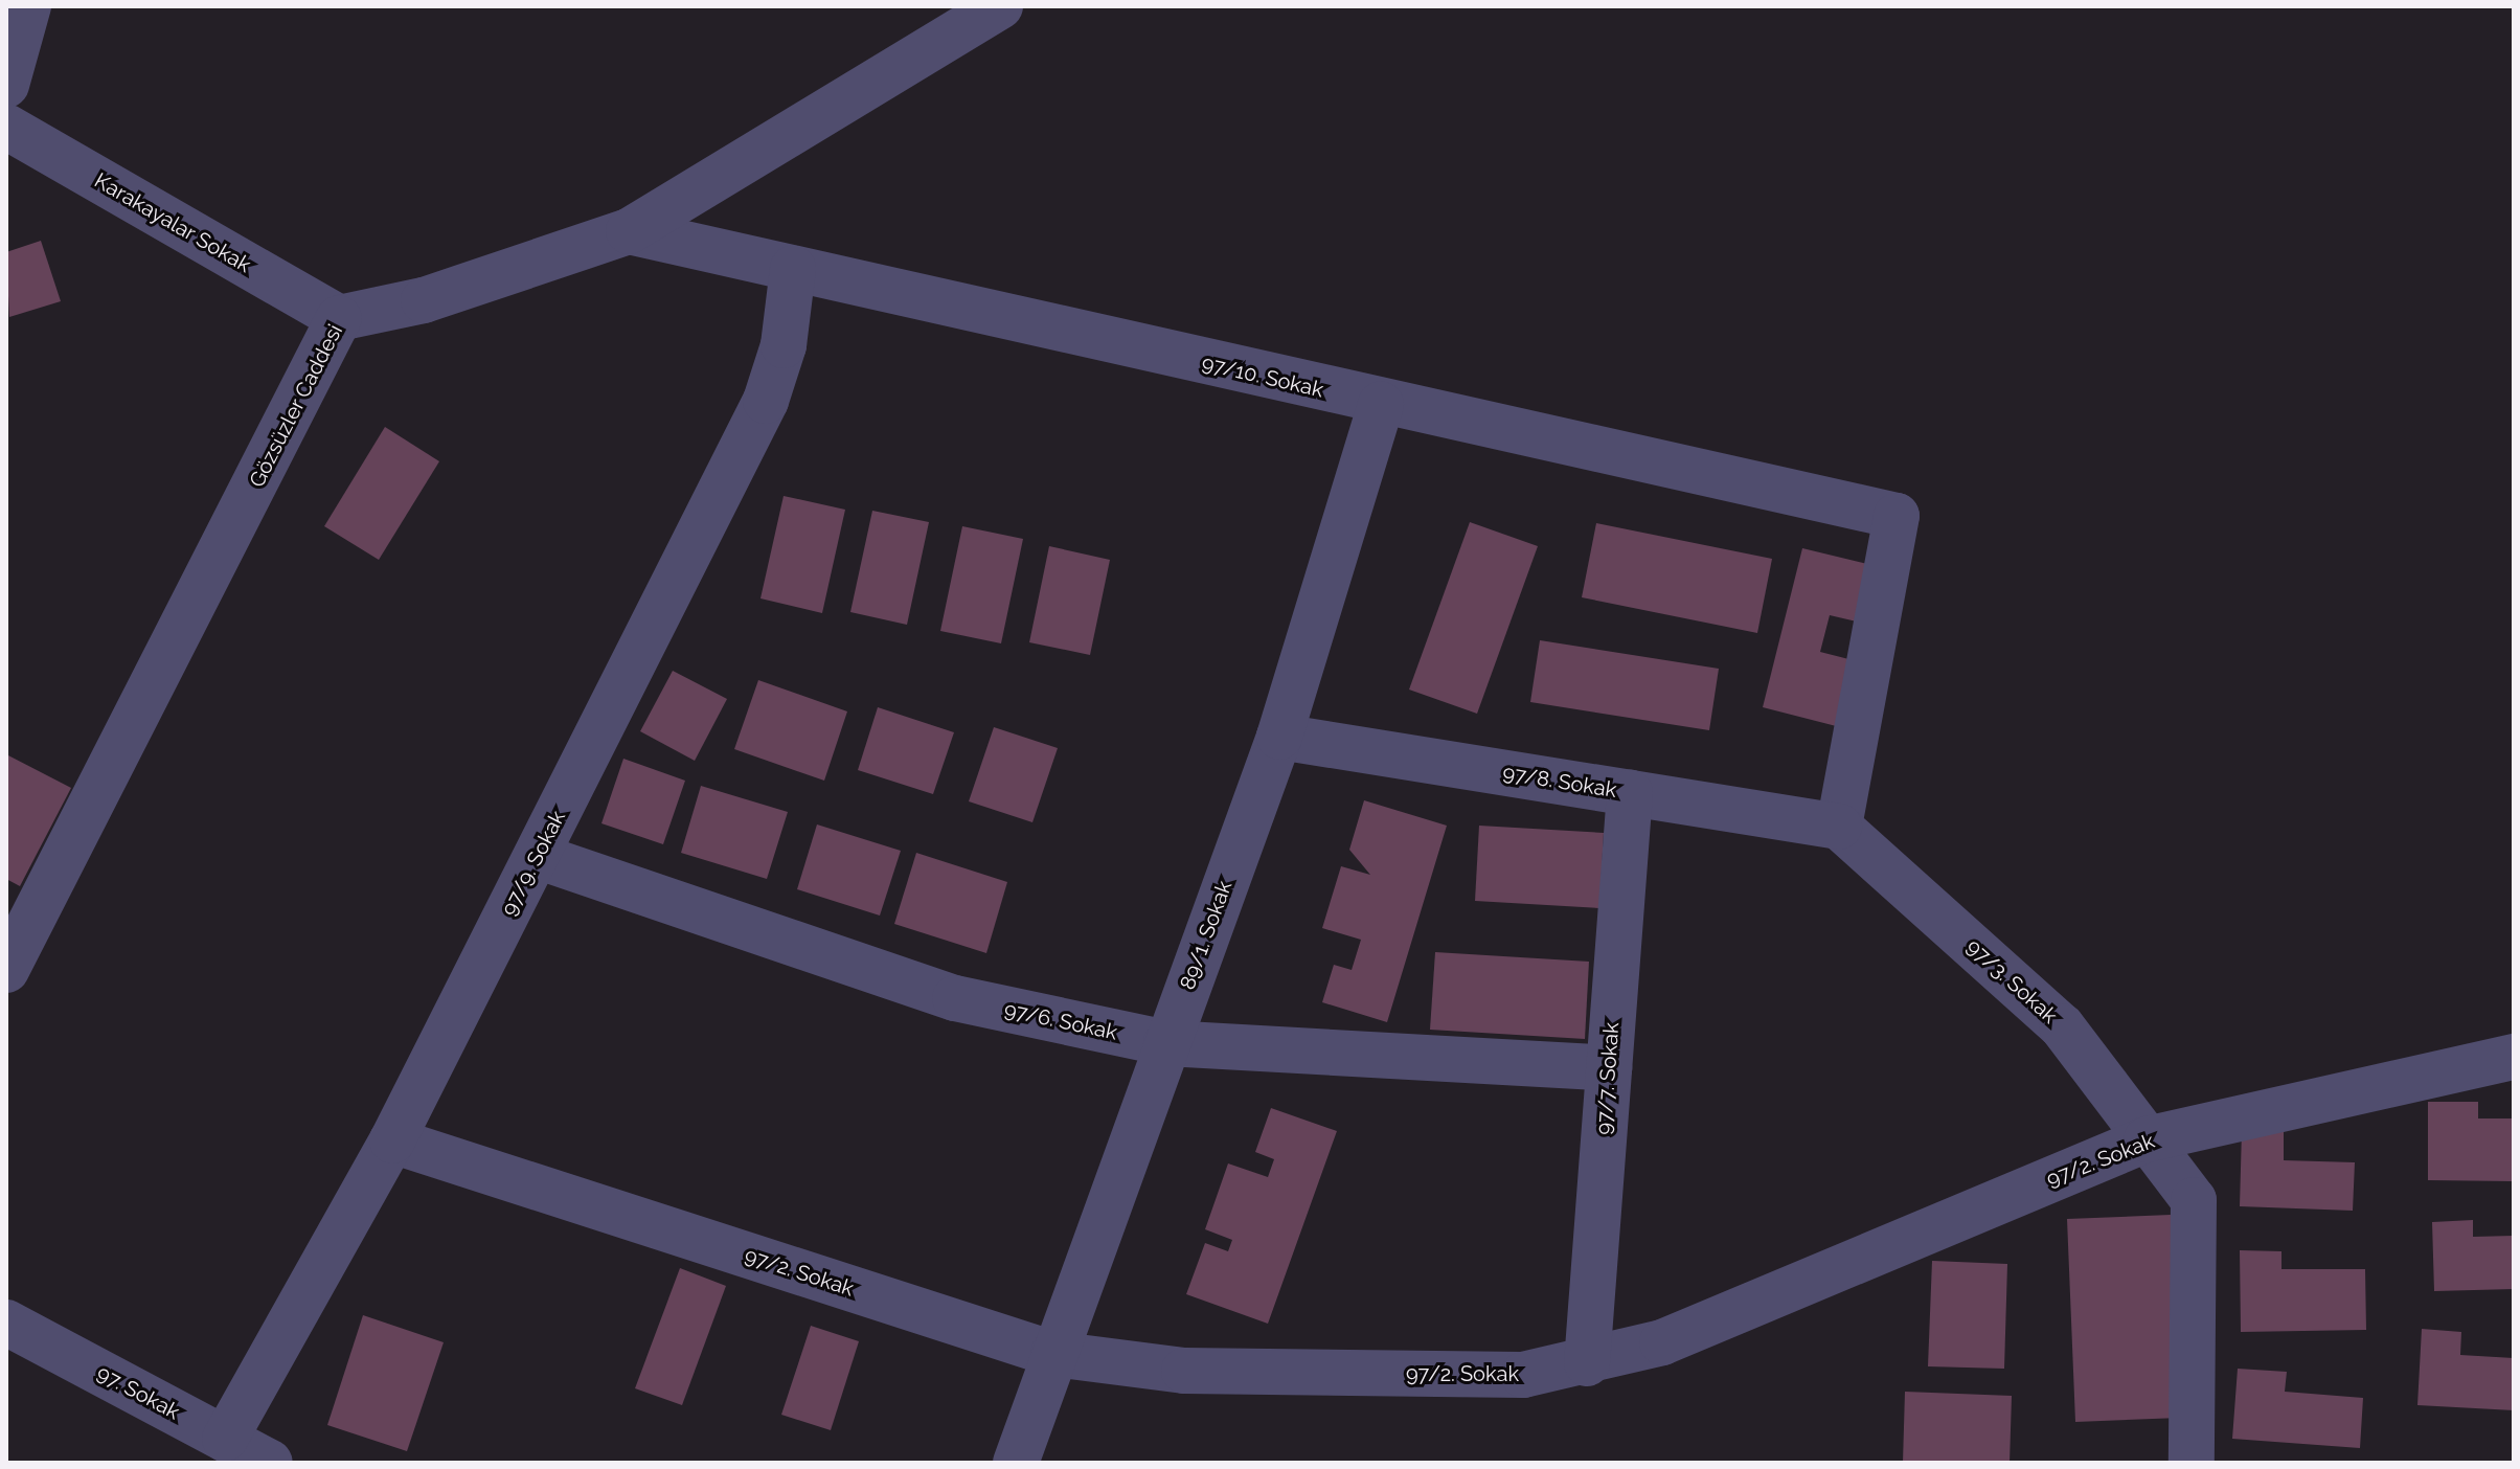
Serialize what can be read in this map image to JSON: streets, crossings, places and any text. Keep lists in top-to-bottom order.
{
  "streets": {
    "street": [
      "Karakayalar Sokak",
      "97/10. Sokak",
      "Gözsüzler Caddesi",
      "97/8. Sokak",
      "97/9. Sokak",
      "89/1. Sokak",
      "97/3. Sokak",
      "97/6. Sokak",
      "97/7. Sokak",
      "97/2. Sokak",
      "97. Sokak"
    ]
  },
  "crossings": [
    ["Karakayalar Sokak", "Gözsüzler Caddesi"],
    ["97/10. Sokak", "Gözsüzler Caddesi"],
    ["97/10. Sokak", "97/8. Sokak"],
    ["97/10. Sokak", "97/9. Sokak"],
    ["97/10. Sokak", "89/1. Sokak"],
    ["97/10. Sokak", "97/3. Sokak"],
    ["97/8. Sokak", "89/1. Sokak"],
    ["97/8. Sokak", "97/3. Sokak"],
    ["97/8. Sokak", "97/7. Sokak"],
    ["97/9. Sokak", "97/6. Sokak"],
    ["97/9. Sokak", "97/2. Sokak"],
    ["97/9. Sokak", "97. Sokak"],
    ["89/1. Sokak", "97/6. Sokak"],
    ["89/1. Sokak", "97/2. Sokak"],
    ["97/3. Sokak", "97/2. Sokak"],
    ["97/6. Sokak", "97/7. Sokak"],
    ["97/7. Sokak", "97/2. Sokak"]
  ]
}
